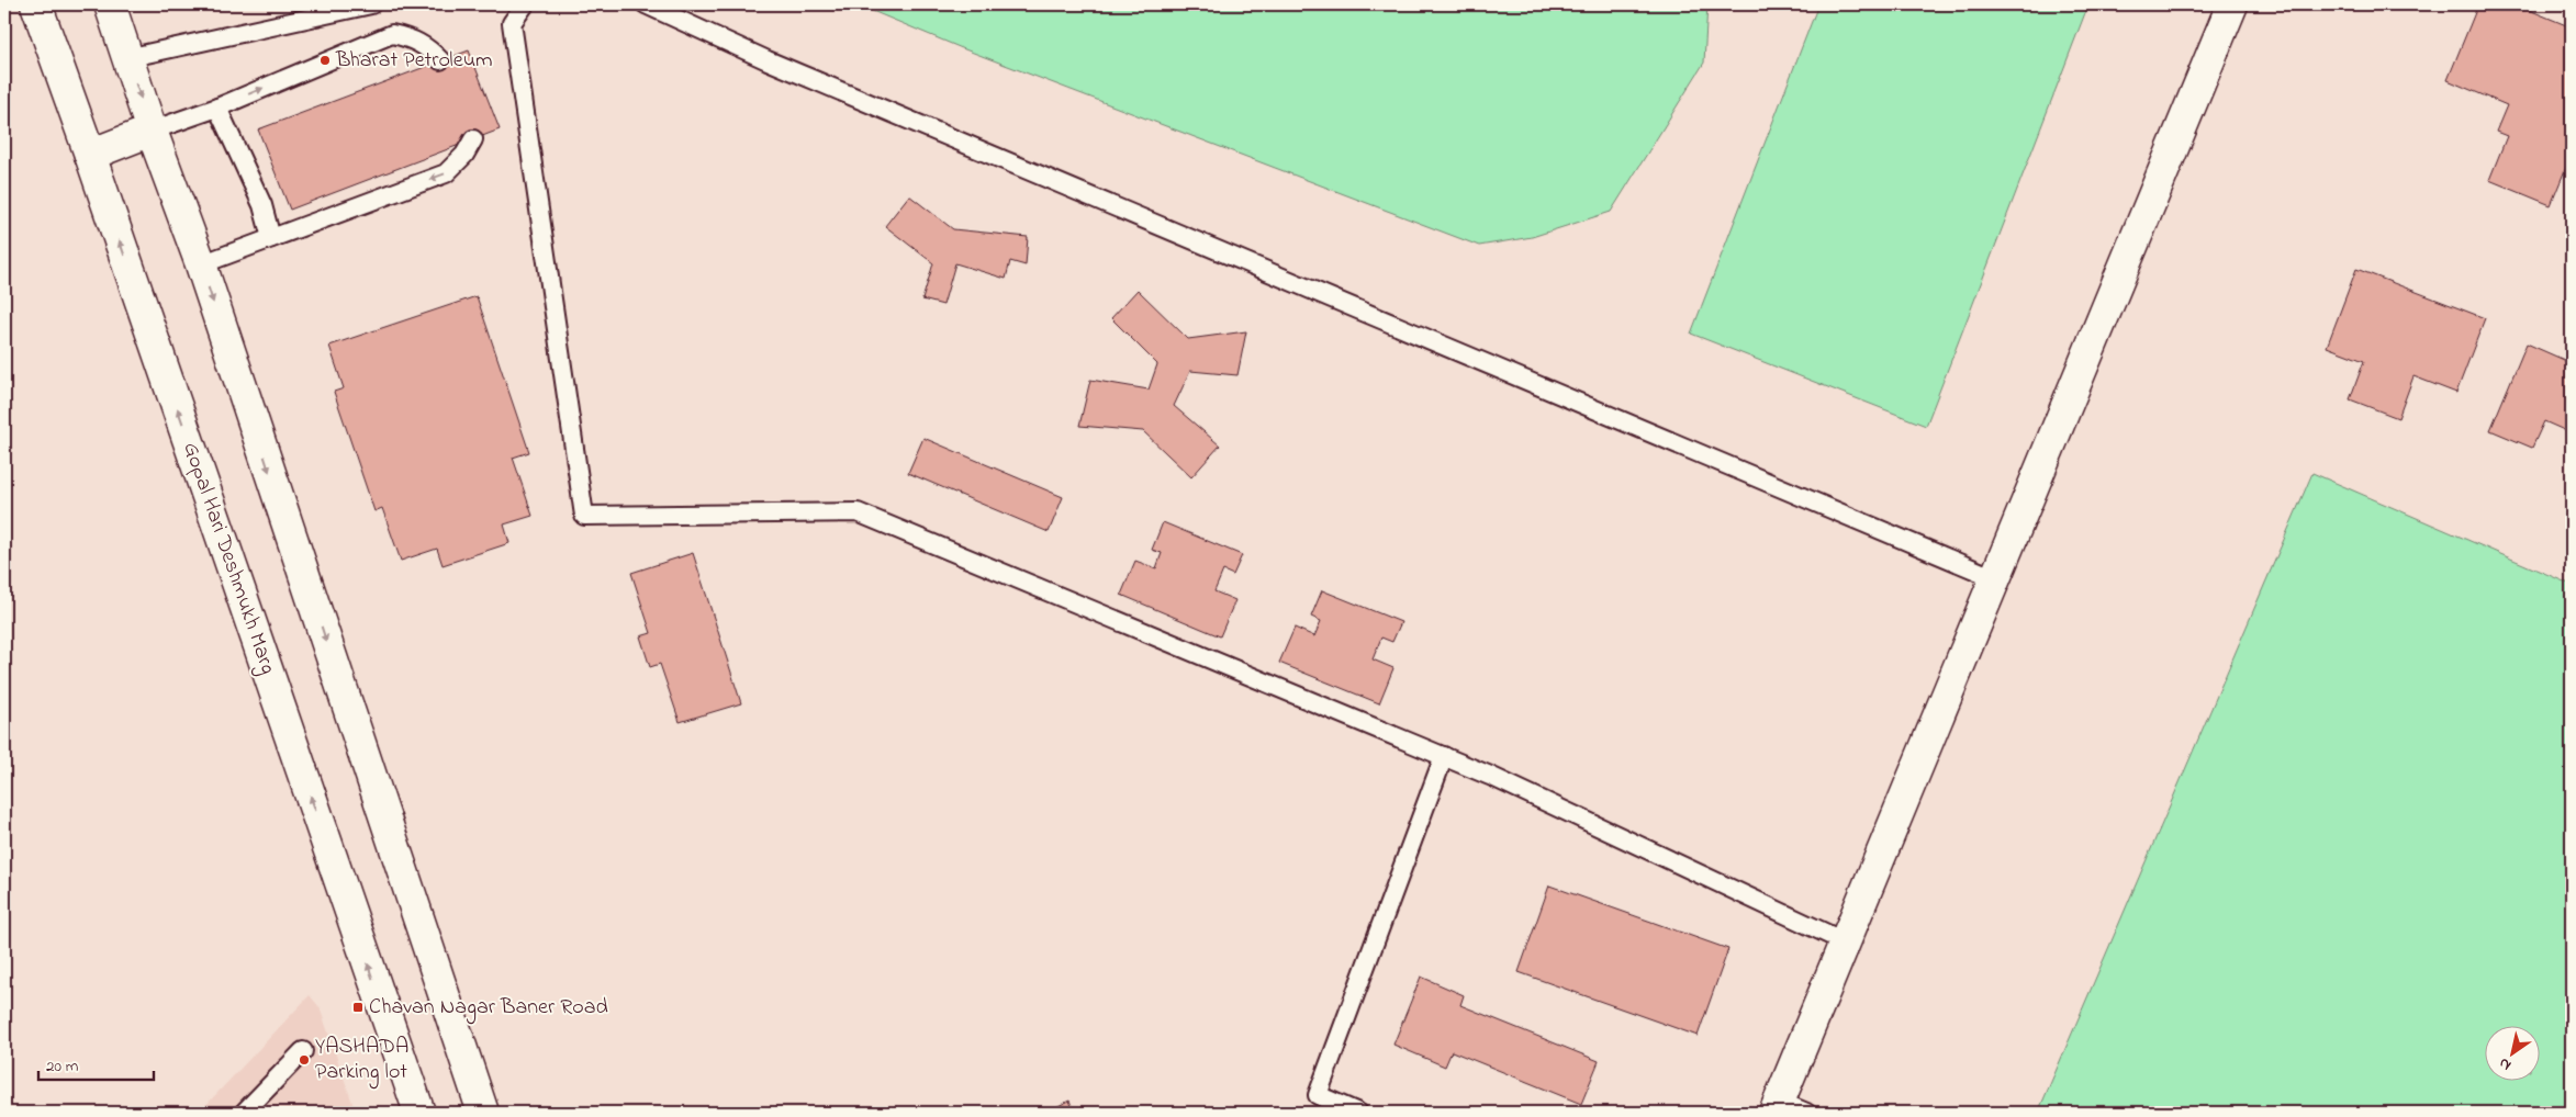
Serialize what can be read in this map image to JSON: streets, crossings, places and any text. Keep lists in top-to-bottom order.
{
  "streets": {
    "main road": ["Gopal Hari Deshmukh Marg"]
  },
  "places": {
    "other": ["Bharat Petroleum", "YASHADA Parking lot"],
    "transit": ["Chavan Nagar Baner Road"]
  },
  "scale_bar": "20 m",
  "north": "bottom left"
}
